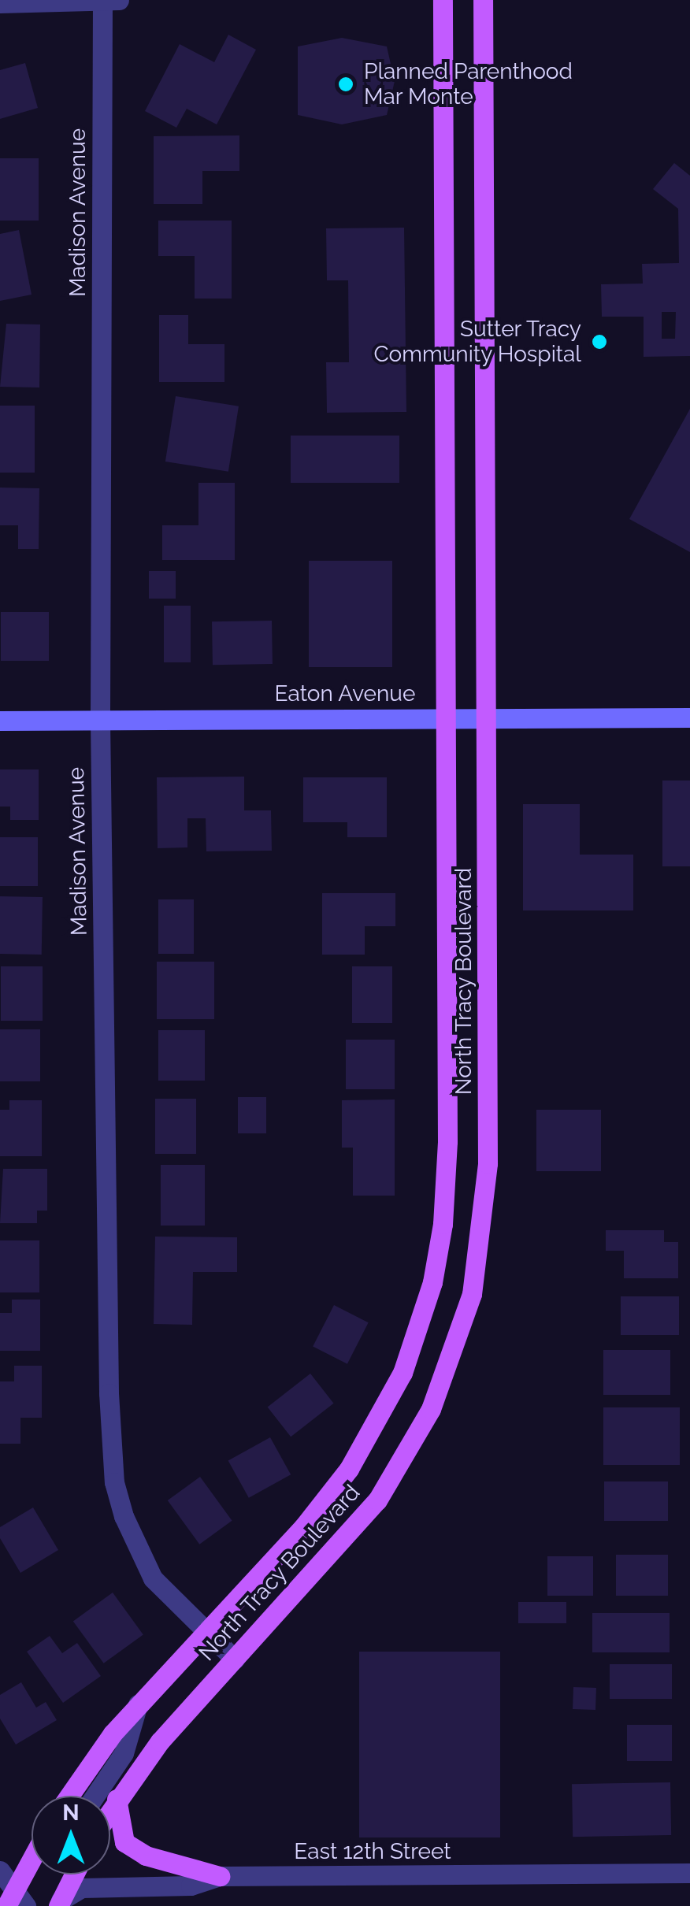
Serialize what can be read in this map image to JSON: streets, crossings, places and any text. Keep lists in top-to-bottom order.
{
  "streets": {
    "main road": ["North Tracy Boulevard"],
    "street": ["Madison Avenue", "Eaton Avenue", "East 12th Street"]
  },
  "crossings": [
    ["Madison Avenue", "Eaton Avenue"],
    ["Madison Avenue", "North Tracy Boulevard"],
    ["Eaton Avenue", "North Tracy Boulevard"]
  ],
  "places": ["Planned Parenthood Mar Monte", "Sutter Tracy Community Hospital"],
  "north": "top"
}
